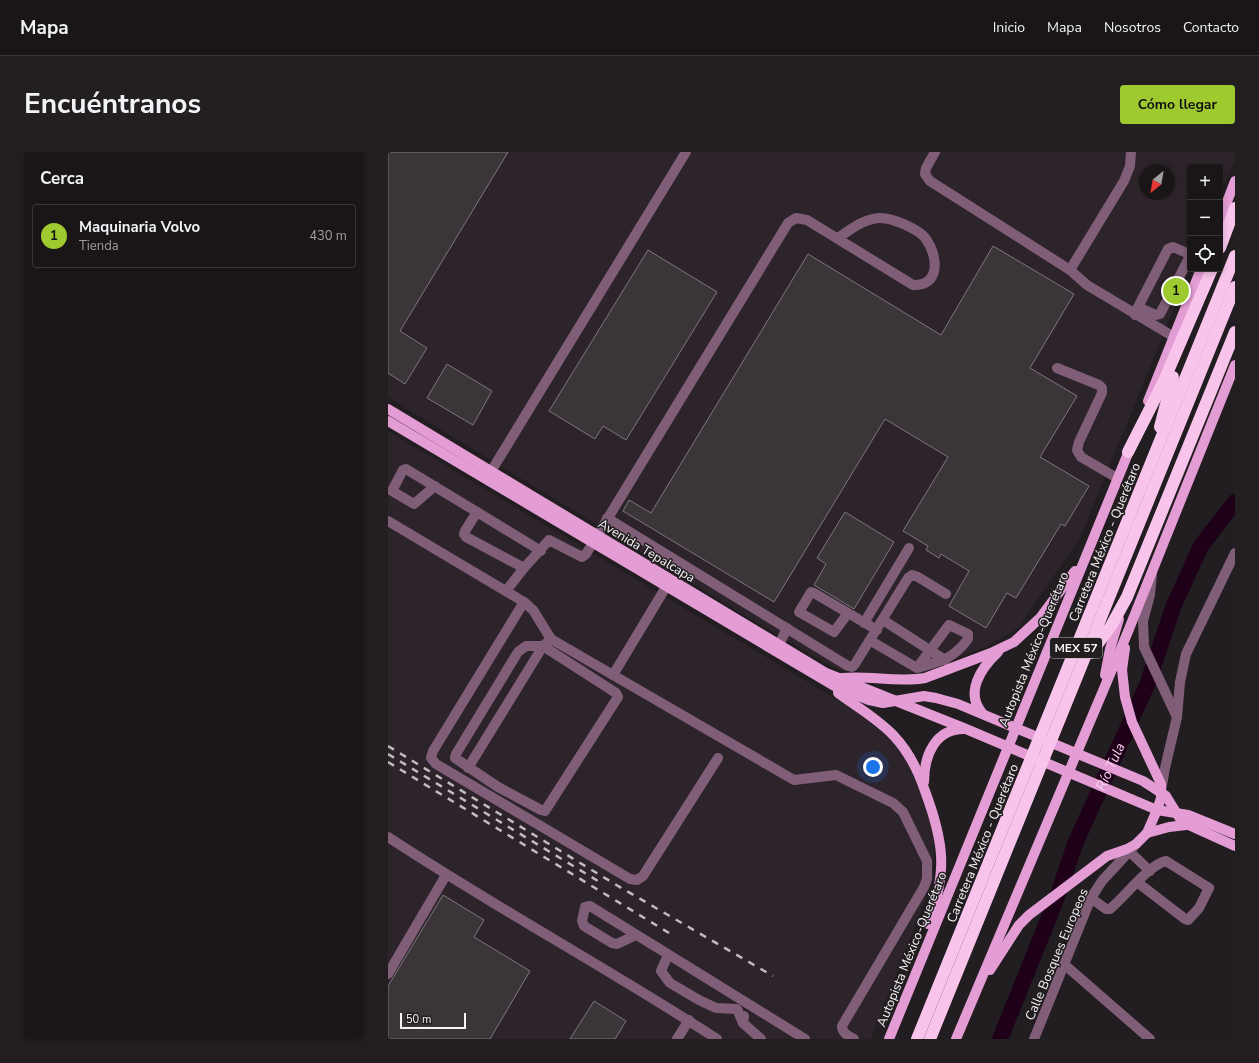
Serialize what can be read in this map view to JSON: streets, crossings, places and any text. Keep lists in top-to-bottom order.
{
  "streets": {
    "highway": ["Carretera México - Querétaro", "MEX 57"],
    "main road": ["Avenida Tepalcapa", "Autopista México-Querétaro"],
    "street": ["Calle Bosques Europeos"]
  },
  "water": ["Río Tula"],
  "scale_bar": "50 m",
  "north": "bottom left",
  "page": {
    "header": "Mapa",
    "nav": [
      "Inicio",
      "Mapa",
      "Nosotros",
      "Contacto"
    ],
    "title": "Encuéntranos",
    "buttons": "Cómo llegar",
    "heading": "Cerca",
    "map_buttons": ["+", "−"],
    "list": [
      {
        "mark": "1",
        "name": "Maquinaria Volvo",
        "note": "Tienda",
        "value": "430 m"
      }
    ],
    "pins": "1",
    "scale": "50 m"
  }
}
